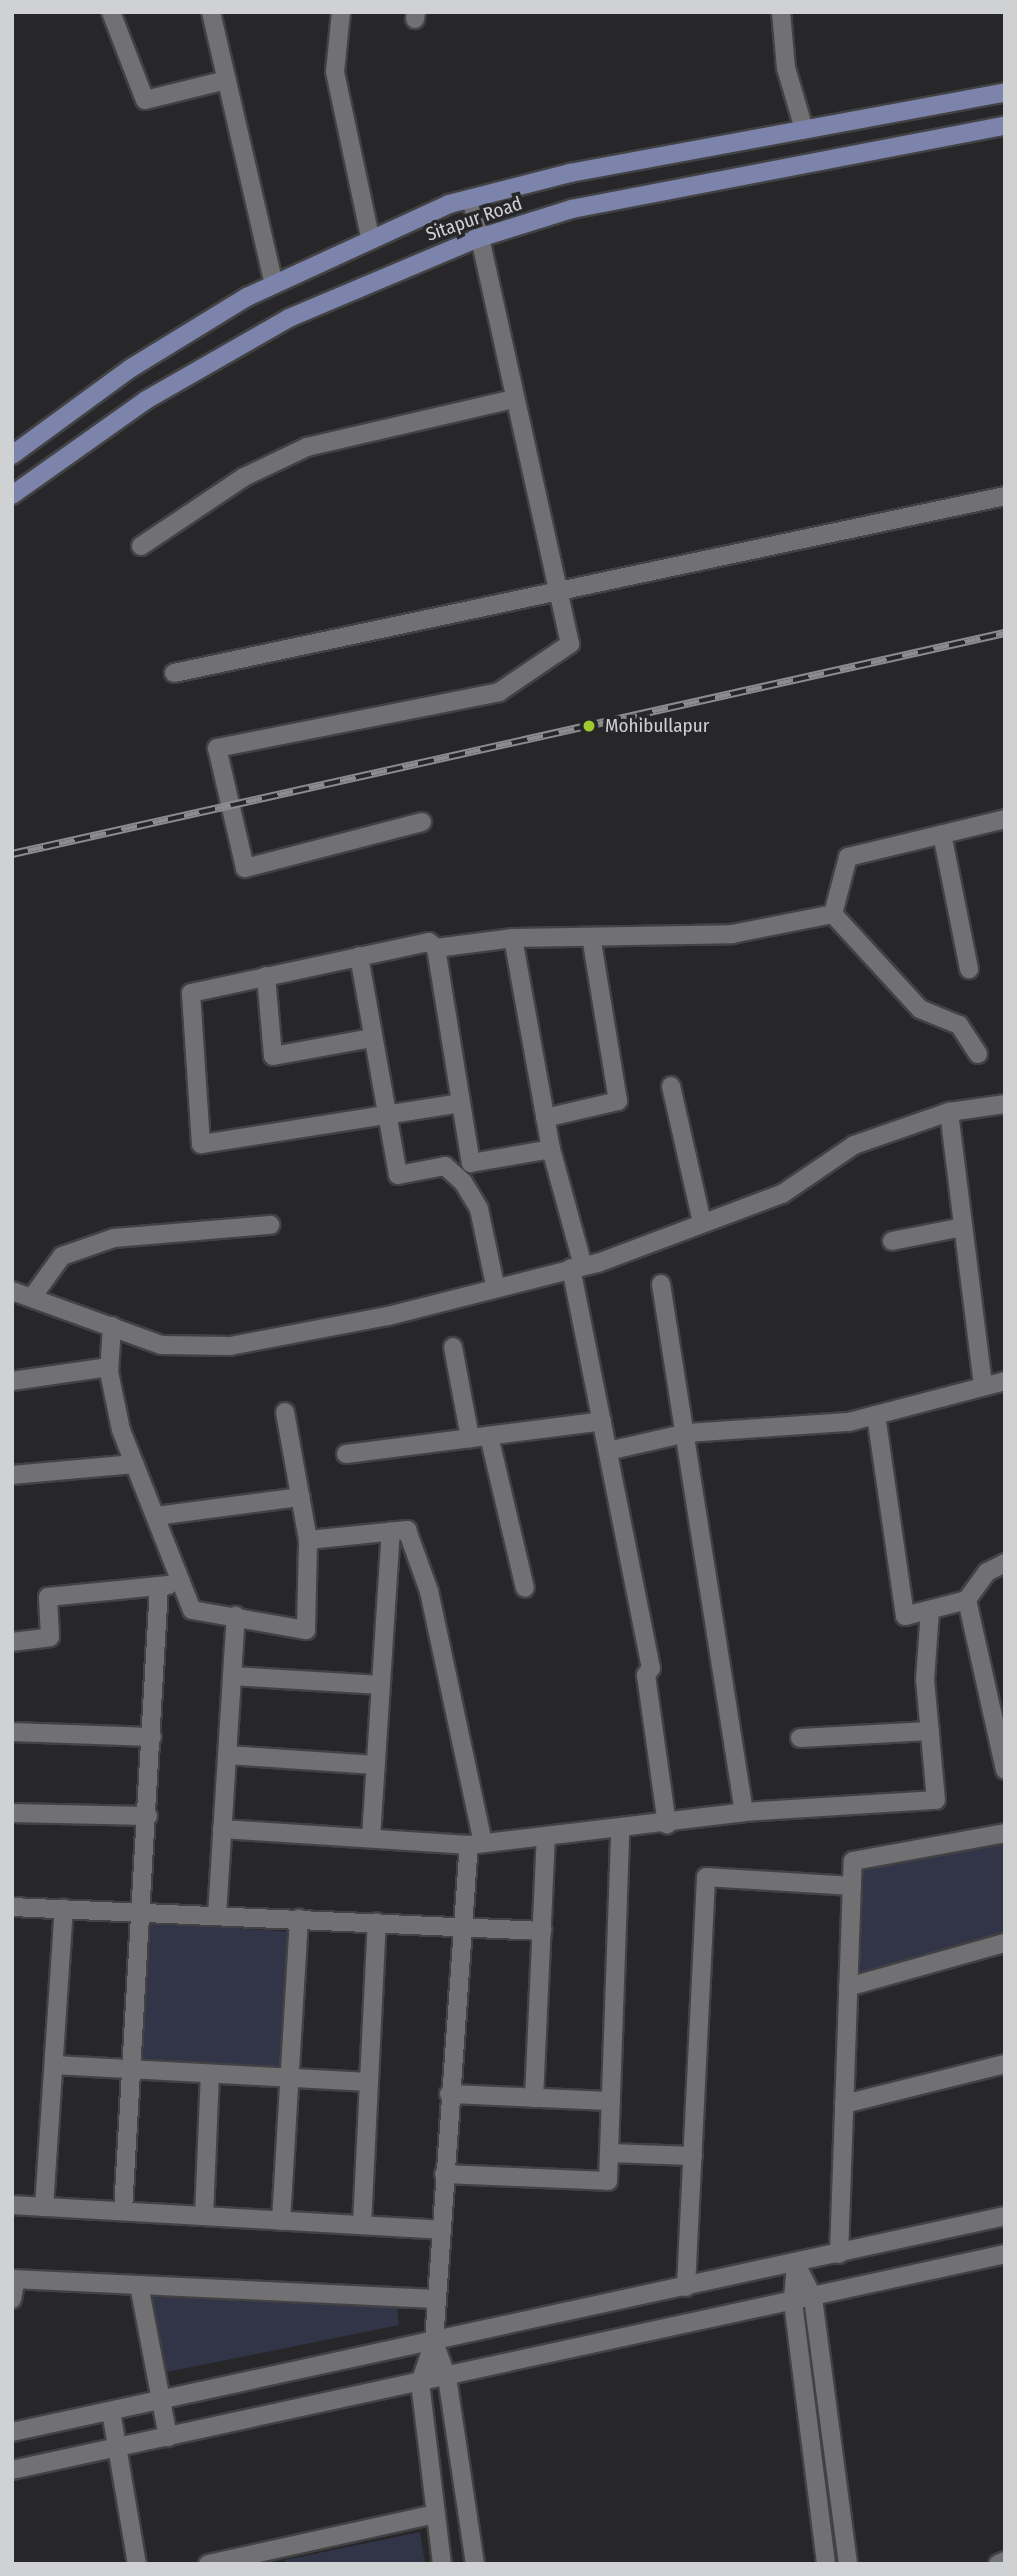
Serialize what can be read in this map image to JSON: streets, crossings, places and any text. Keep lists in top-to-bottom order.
{
  "streets": {
    "main road": ["Sitapur Road"]
  },
  "places": ["Mohibullapur"]
}
